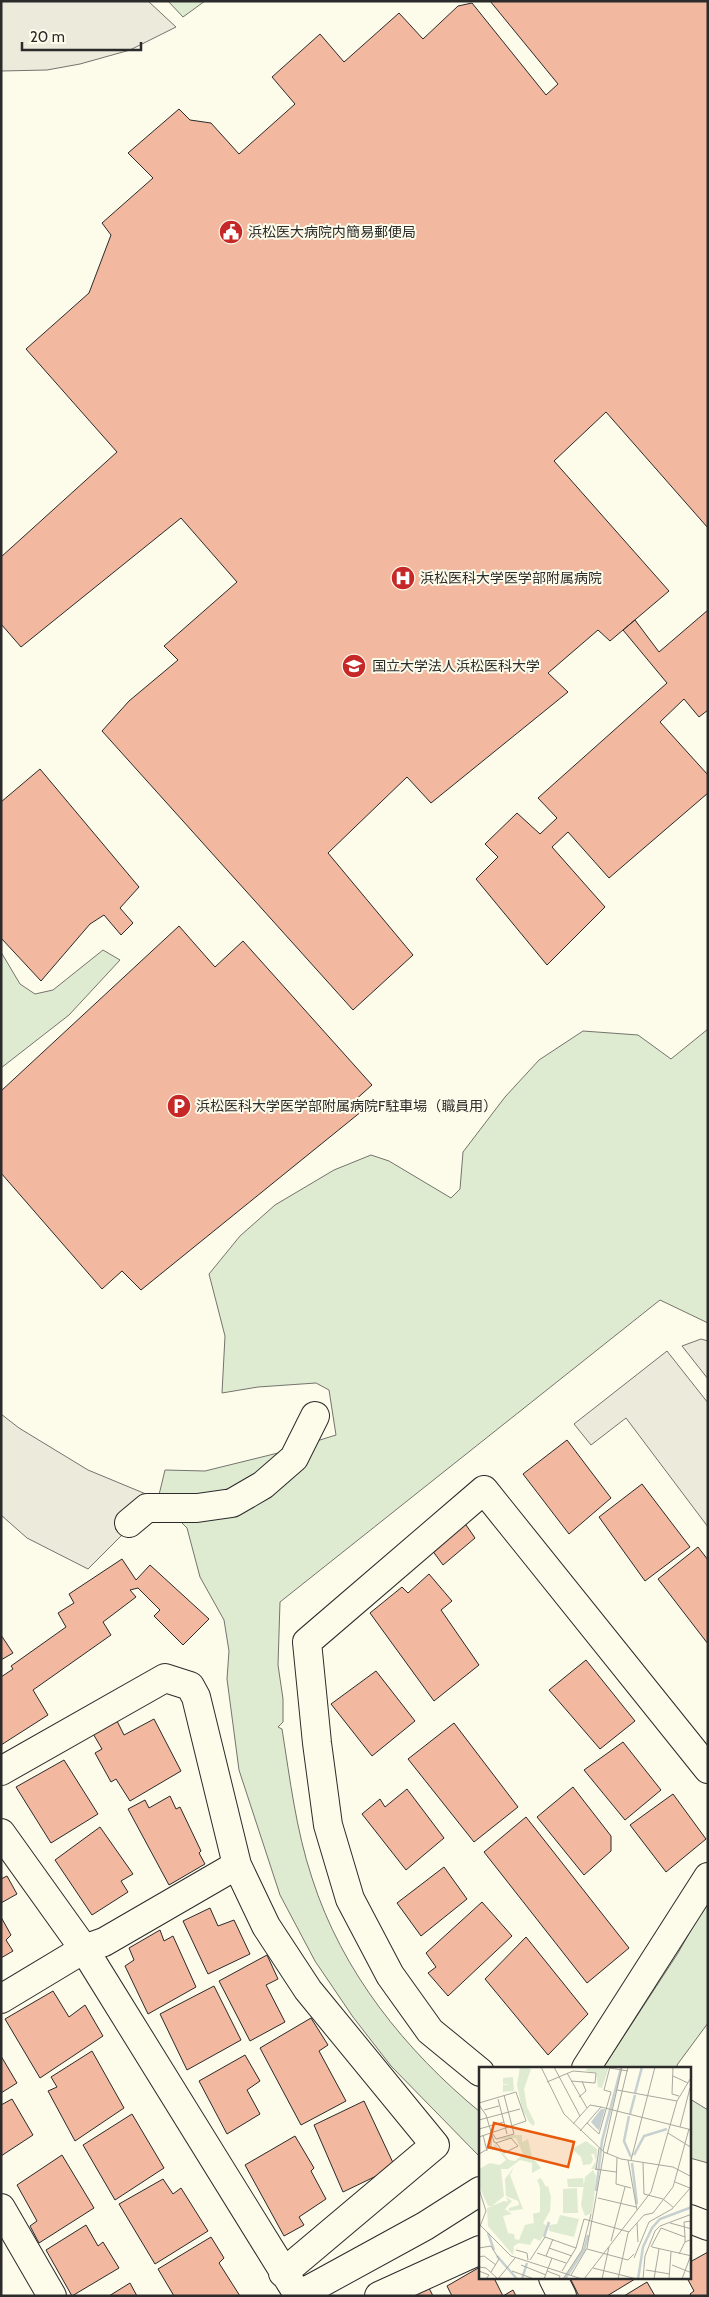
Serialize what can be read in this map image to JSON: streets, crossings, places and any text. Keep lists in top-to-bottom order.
{
  "places": {
    "public building": ["浜松医大病院内簡易郵便局"],
    "hospital": ["浜松医科大学医学部附属病院"],
    "school or university": ["国立大学法人浜松医科大学"],
    "parking": ["浜松医科大学医学部附属病院F駐車場（職員用）"]
  },
  "scale_bar": "20 m"
}
